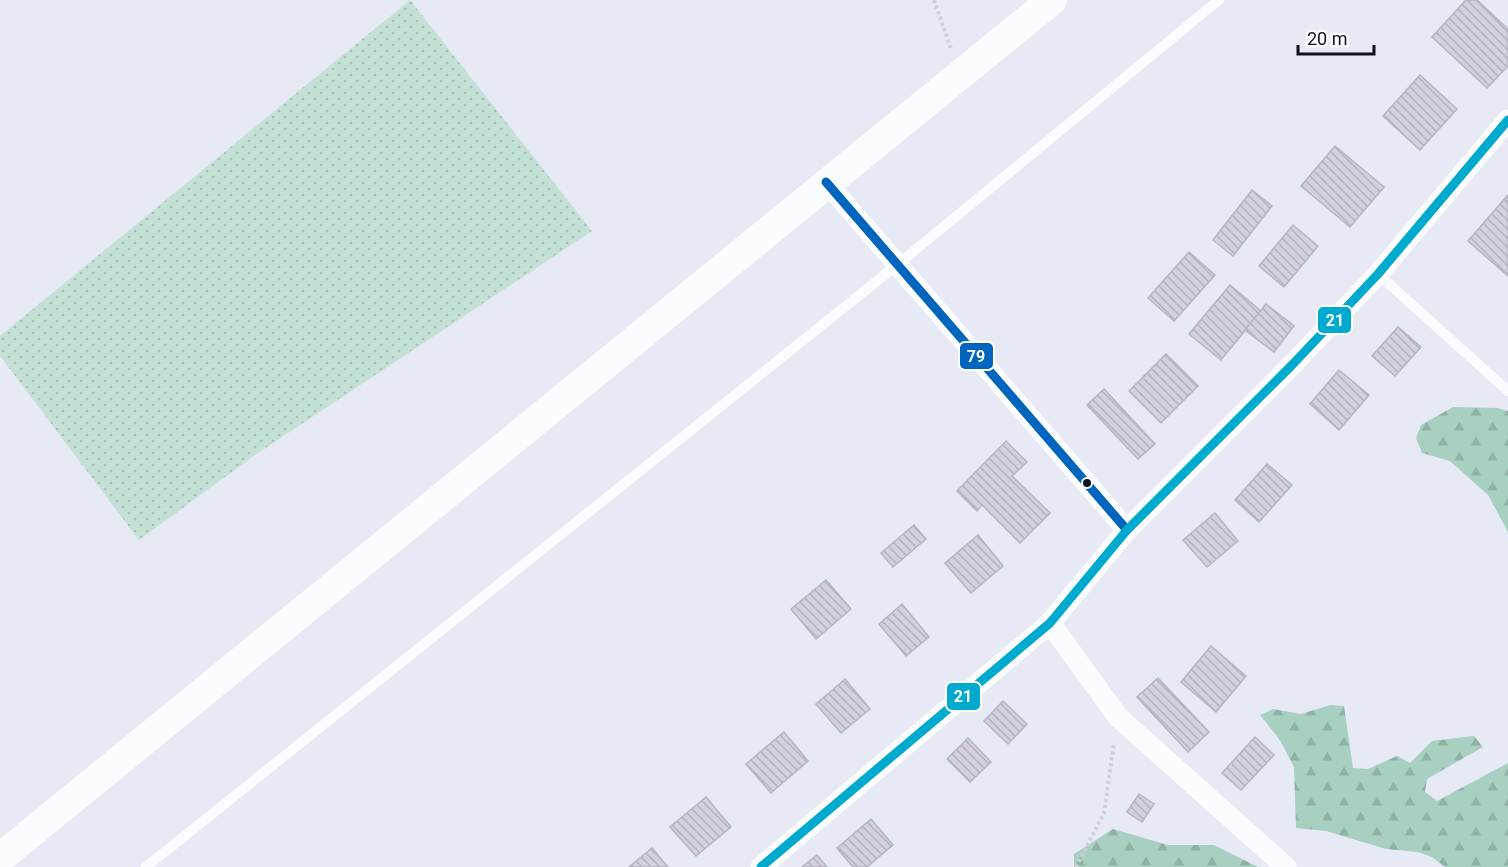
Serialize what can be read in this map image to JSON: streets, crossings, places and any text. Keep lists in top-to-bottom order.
{
  "lines": ["transit line 21", "transit line 79"],
  "scale_bar": "20 m"
}
